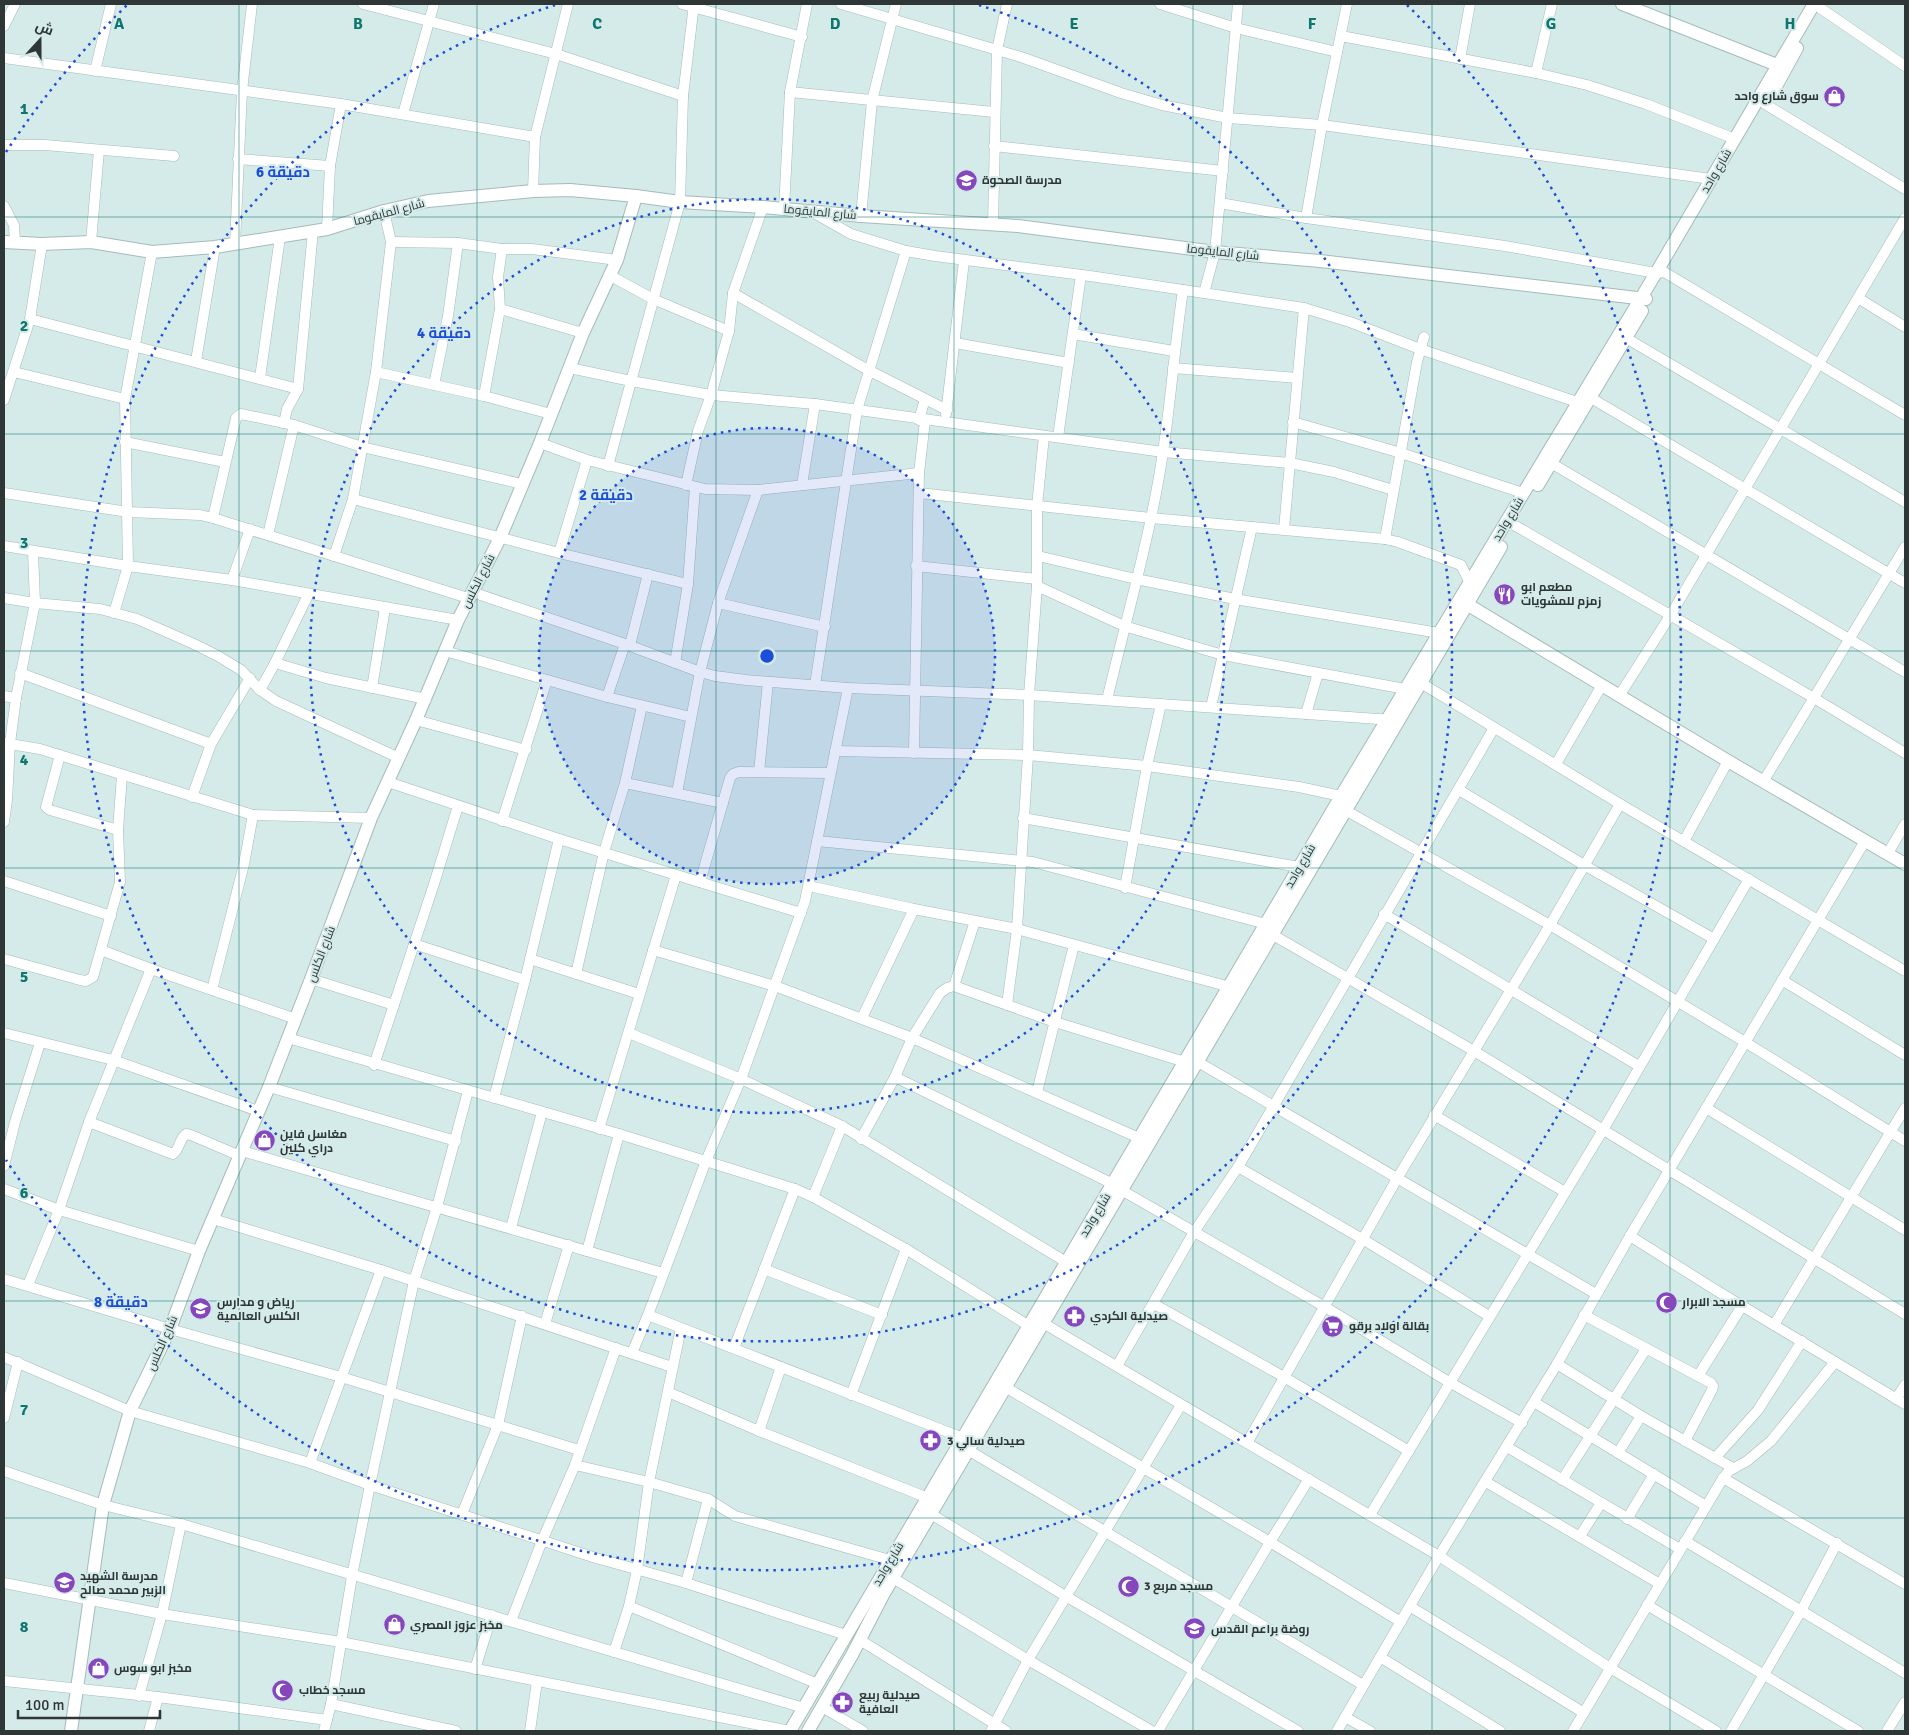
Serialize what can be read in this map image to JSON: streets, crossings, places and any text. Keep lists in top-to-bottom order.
{
  "streets": {
    "street": ["شارع واحد", "شارع المايقوما", "شارع الكلس"]
  },
  "crossings": [
    ["شارع واحد", "شارع المايقوما"],
    ["شارع المايقوما", "شارع الكلس"]
  ],
  "places": {
    "shop": [
      "سوق شارع واحد",
      "مغاسل فاين دراي كلين",
      "مخبز عزوز المصري",
      "مخبز ابو سوس"
    ],
    "school or university": [
      "مدرسة الصحوة",
      "رياض و مدارس الكلس العالمية",
      "مدرسة الشهيد الزبير محمد صالح",
      "روضة براعم القدس"
    ],
    "restaurant": ["مطعم ابو زمزم للمشويات"],
    "mosque": ["مسجد الابرار", "مسجد مربع 3", "مسجد خطاب"],
    "pharmacy": ["صيدلية الكردي", "صيدلية سالي 3", "صيدلية ربيع العافية"],
    "supermarket": ["بقالة اولاد برقو"]
  },
  "scale_bar": "100 m",
  "north": "top",
  "grid": {
    "columns": [
      "A",
      "B",
      "C",
      "D",
      "E",
      "F",
      "G",
      "H"
    ],
    "rows": [
      "1",
      "2",
      "3",
      "4",
      "5",
      "6",
      "7",
      "8"
    ]
  },
  "rings": [
    "6 دقيقة",
    "4 دقيقة",
    "2 دقيقة",
    "8 دقيقة"
  ]
}
